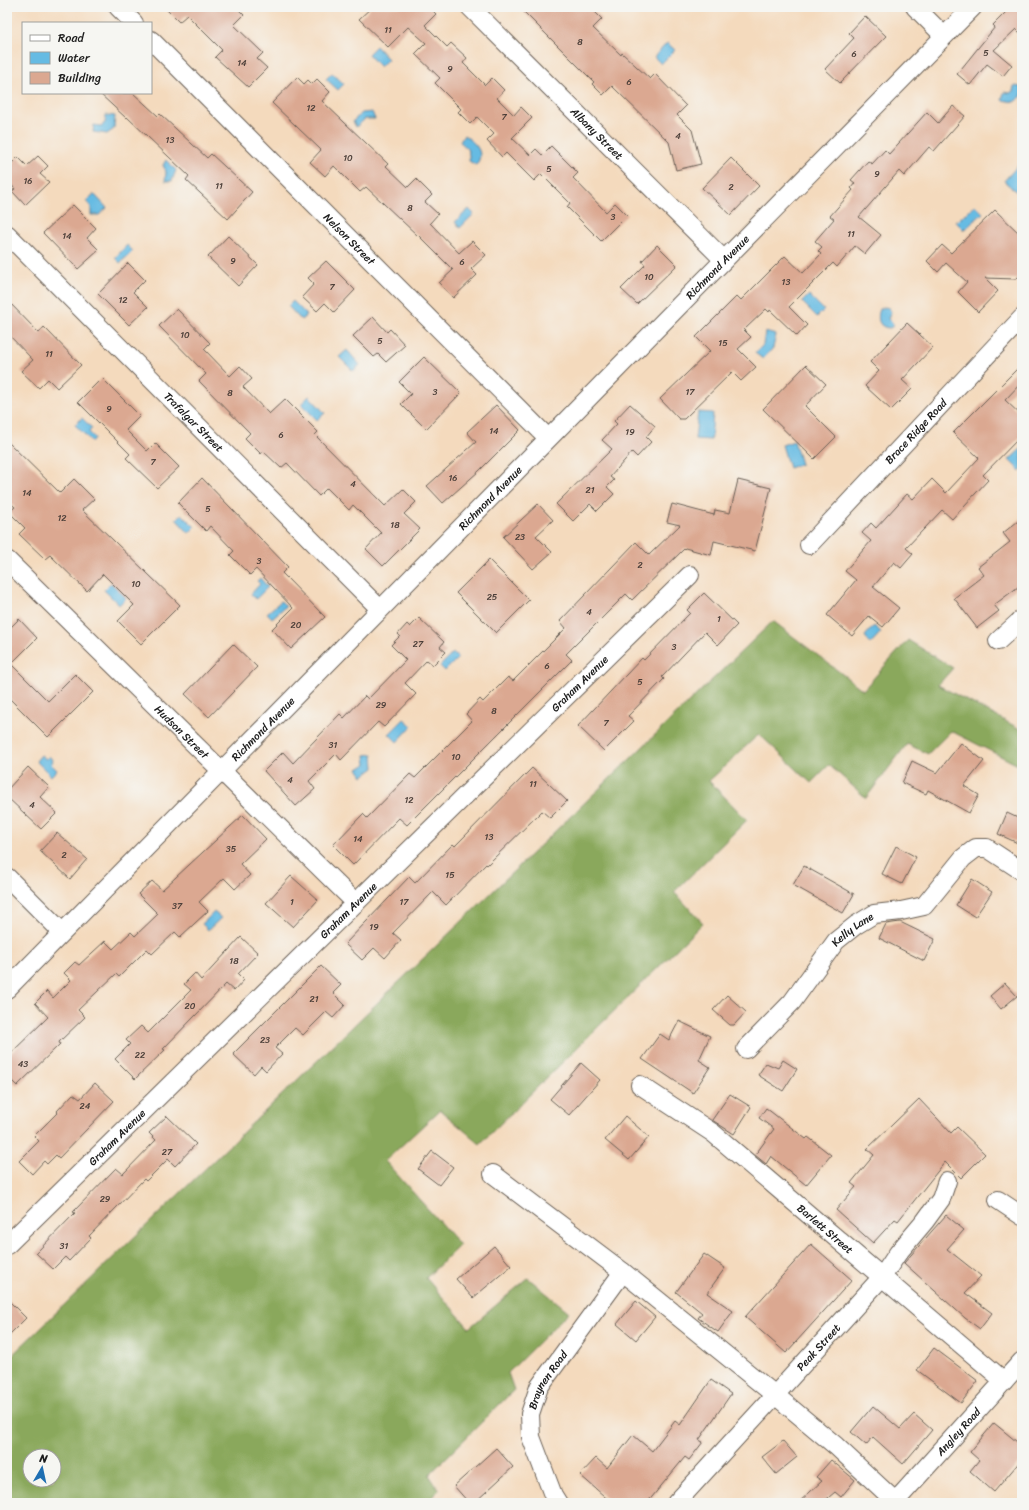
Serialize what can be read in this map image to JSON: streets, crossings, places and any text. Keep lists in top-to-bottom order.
{
  "streets": {
    "street": [
      "Albany Street",
      "Nelson Street",
      "Richmond Avenue",
      "Trafalgar Street",
      "Brace Ridge Road",
      "Graham Avenue",
      "Hudson Street",
      "Kelly Lane",
      "Barlett Street",
      "Peak Street",
      "Braynen Road",
      "Angley Road"
    ]
  },
  "crossings": [
    ["Albany Street", "Richmond Avenue"],
    ["Nelson Street", "Richmond Avenue"],
    ["Richmond Avenue", "Trafalgar Street"],
    ["Richmond Avenue", "Hudson Street"],
    ["Graham Avenue", "Hudson Street"],
    ["Barlett Street", "Peak Street"],
    ["Barlett Street", "Angley Road"]
  ],
  "house_numbers": [
    "11",
    "8",
    "5",
    "6",
    "14",
    "9",
    "6",
    "12",
    "7",
    "4",
    "13",
    "10",
    "5",
    "9",
    "16",
    "11",
    "2",
    "8",
    "3",
    "11",
    "14",
    "9",
    "6",
    "10",
    "13",
    "7",
    "12",
    "10",
    "5",
    "15",
    "11",
    "3",
    "17",
    "8",
    "9",
    "14",
    "19",
    "6",
    "7",
    "16",
    "4",
    "21",
    "14",
    "5",
    "12",
    "18",
    "23",
    "3",
    "2",
    "10",
    "25",
    "4",
    "1",
    "20",
    "27",
    "3",
    "6",
    "5",
    "29",
    "8",
    "7",
    "31",
    "10",
    "4",
    "11",
    "12",
    "4",
    "13",
    "14",
    "35",
    "2",
    "15",
    "1",
    "17",
    "37",
    "19",
    "18",
    "21",
    "20",
    "23",
    "22",
    "43",
    "24",
    "27",
    "29",
    "31"
  ],
  "legend": ["Road", "Water", "Building"],
  "north": "top"
}
